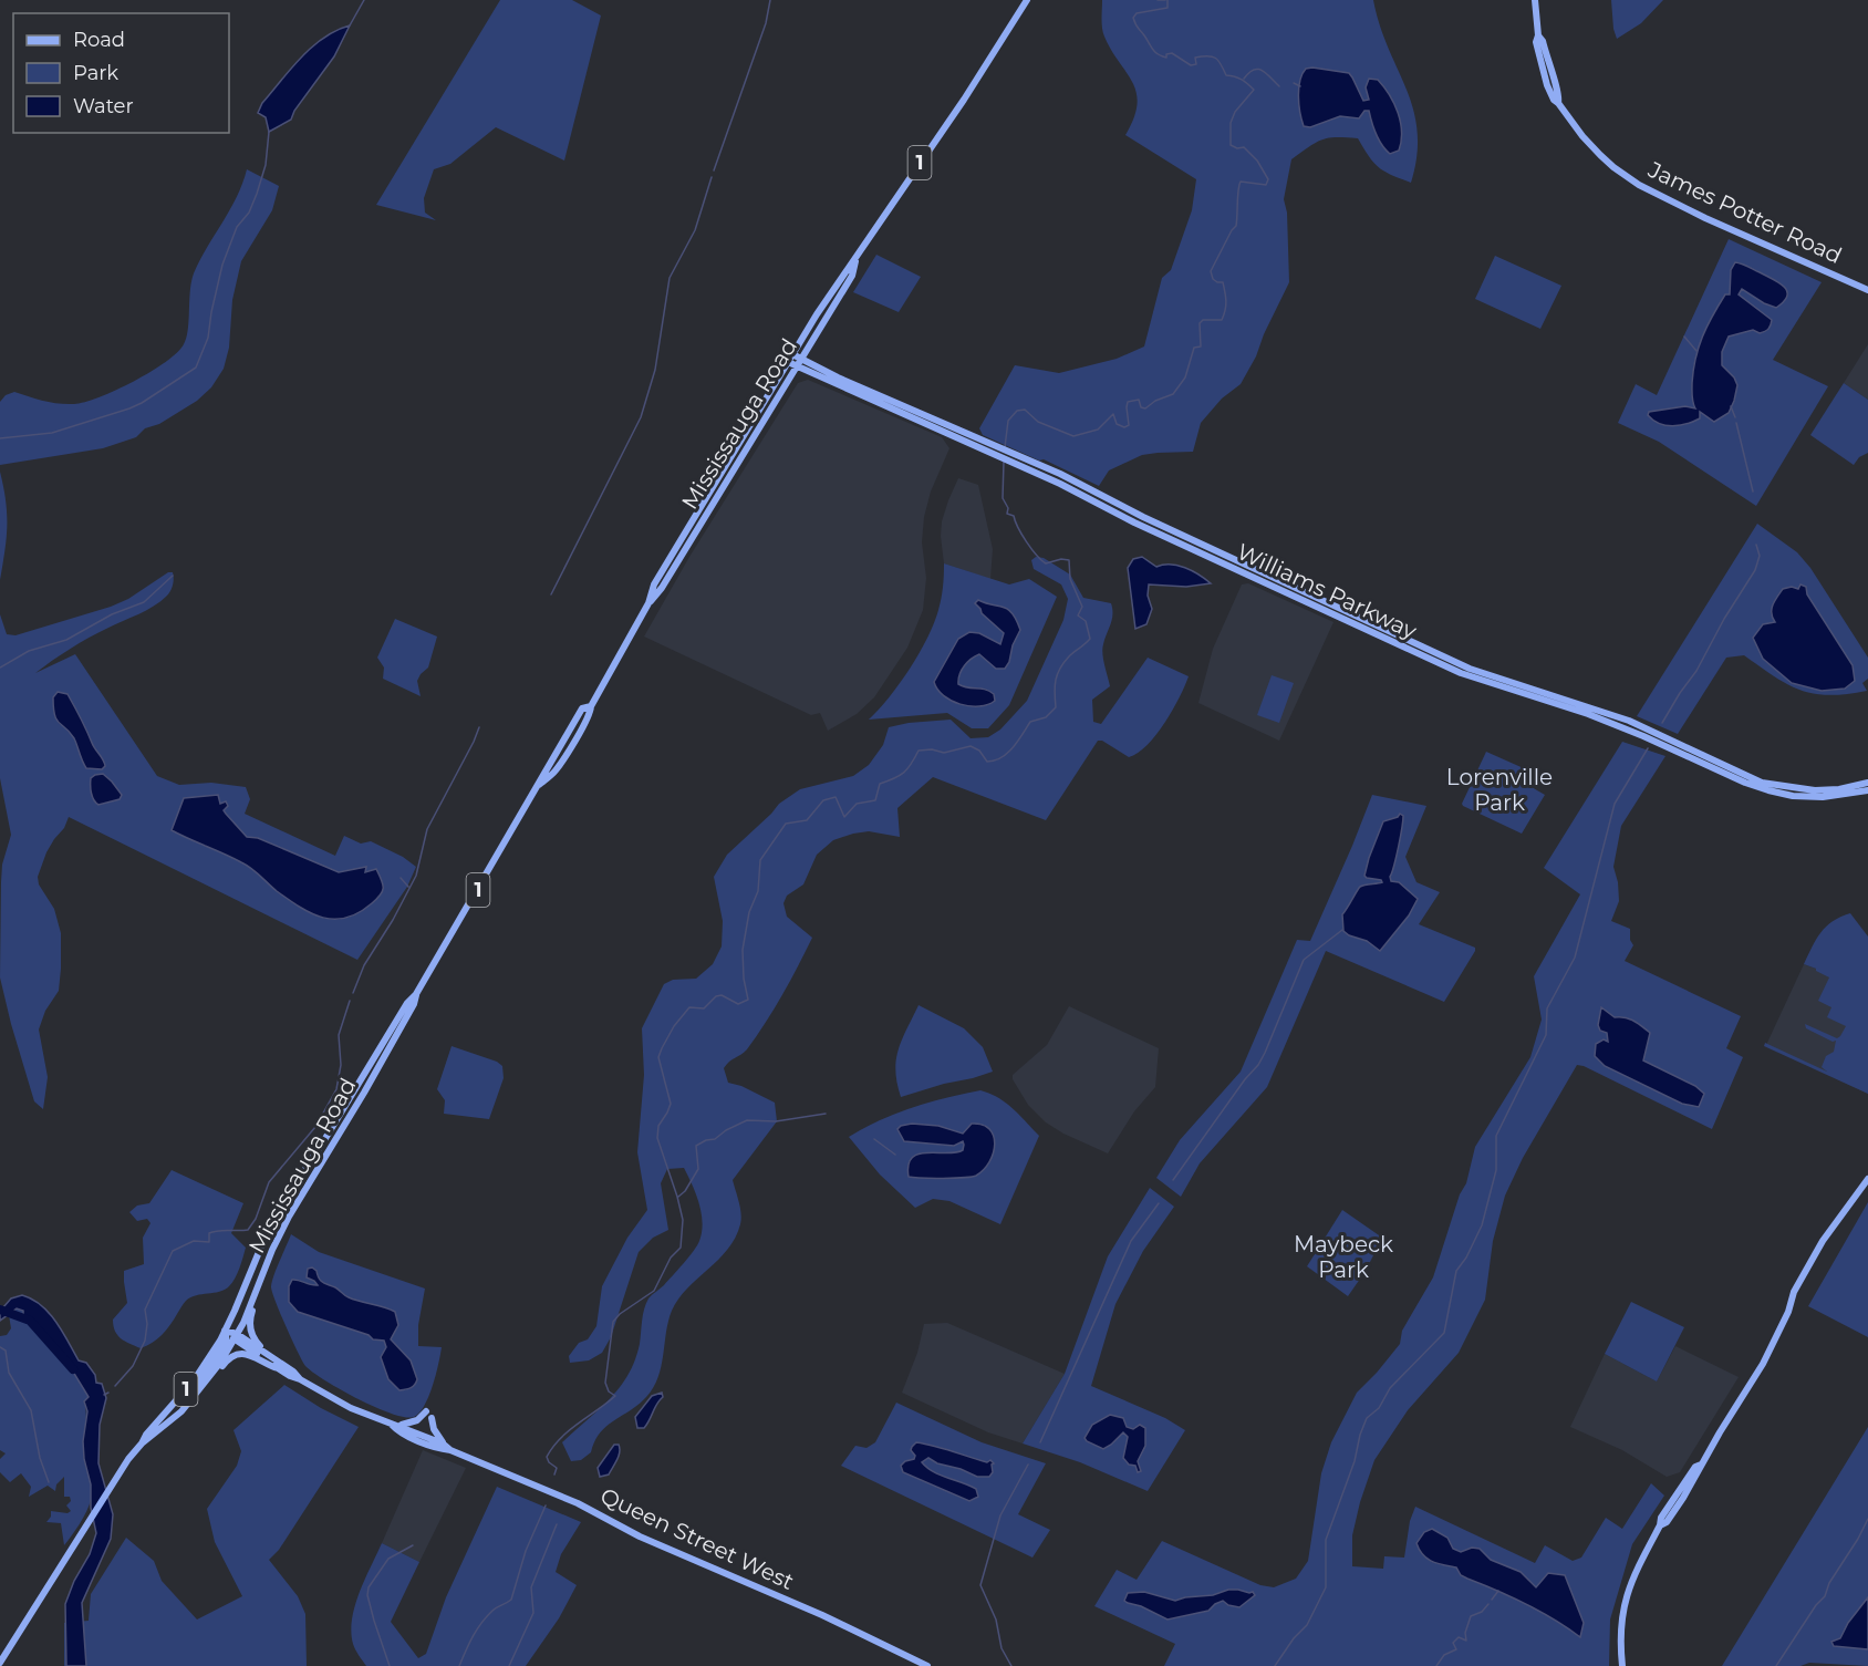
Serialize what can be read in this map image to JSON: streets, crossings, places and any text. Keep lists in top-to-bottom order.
{
  "streets": {
    "main road": [
      "1",
      "James Potter Road",
      "Mississauga Road",
      "Williams Parkway",
      "Queen Street West"
    ]
  },
  "crossings": [
    ["Mississauga Road", "Williams Parkway"],
    ["Mississauga Road", "Queen Street West"]
  ],
  "parks": ["Lorenville Park", "Maybeck Park"],
  "legend": ["Road", "Park", "Water"]
}
